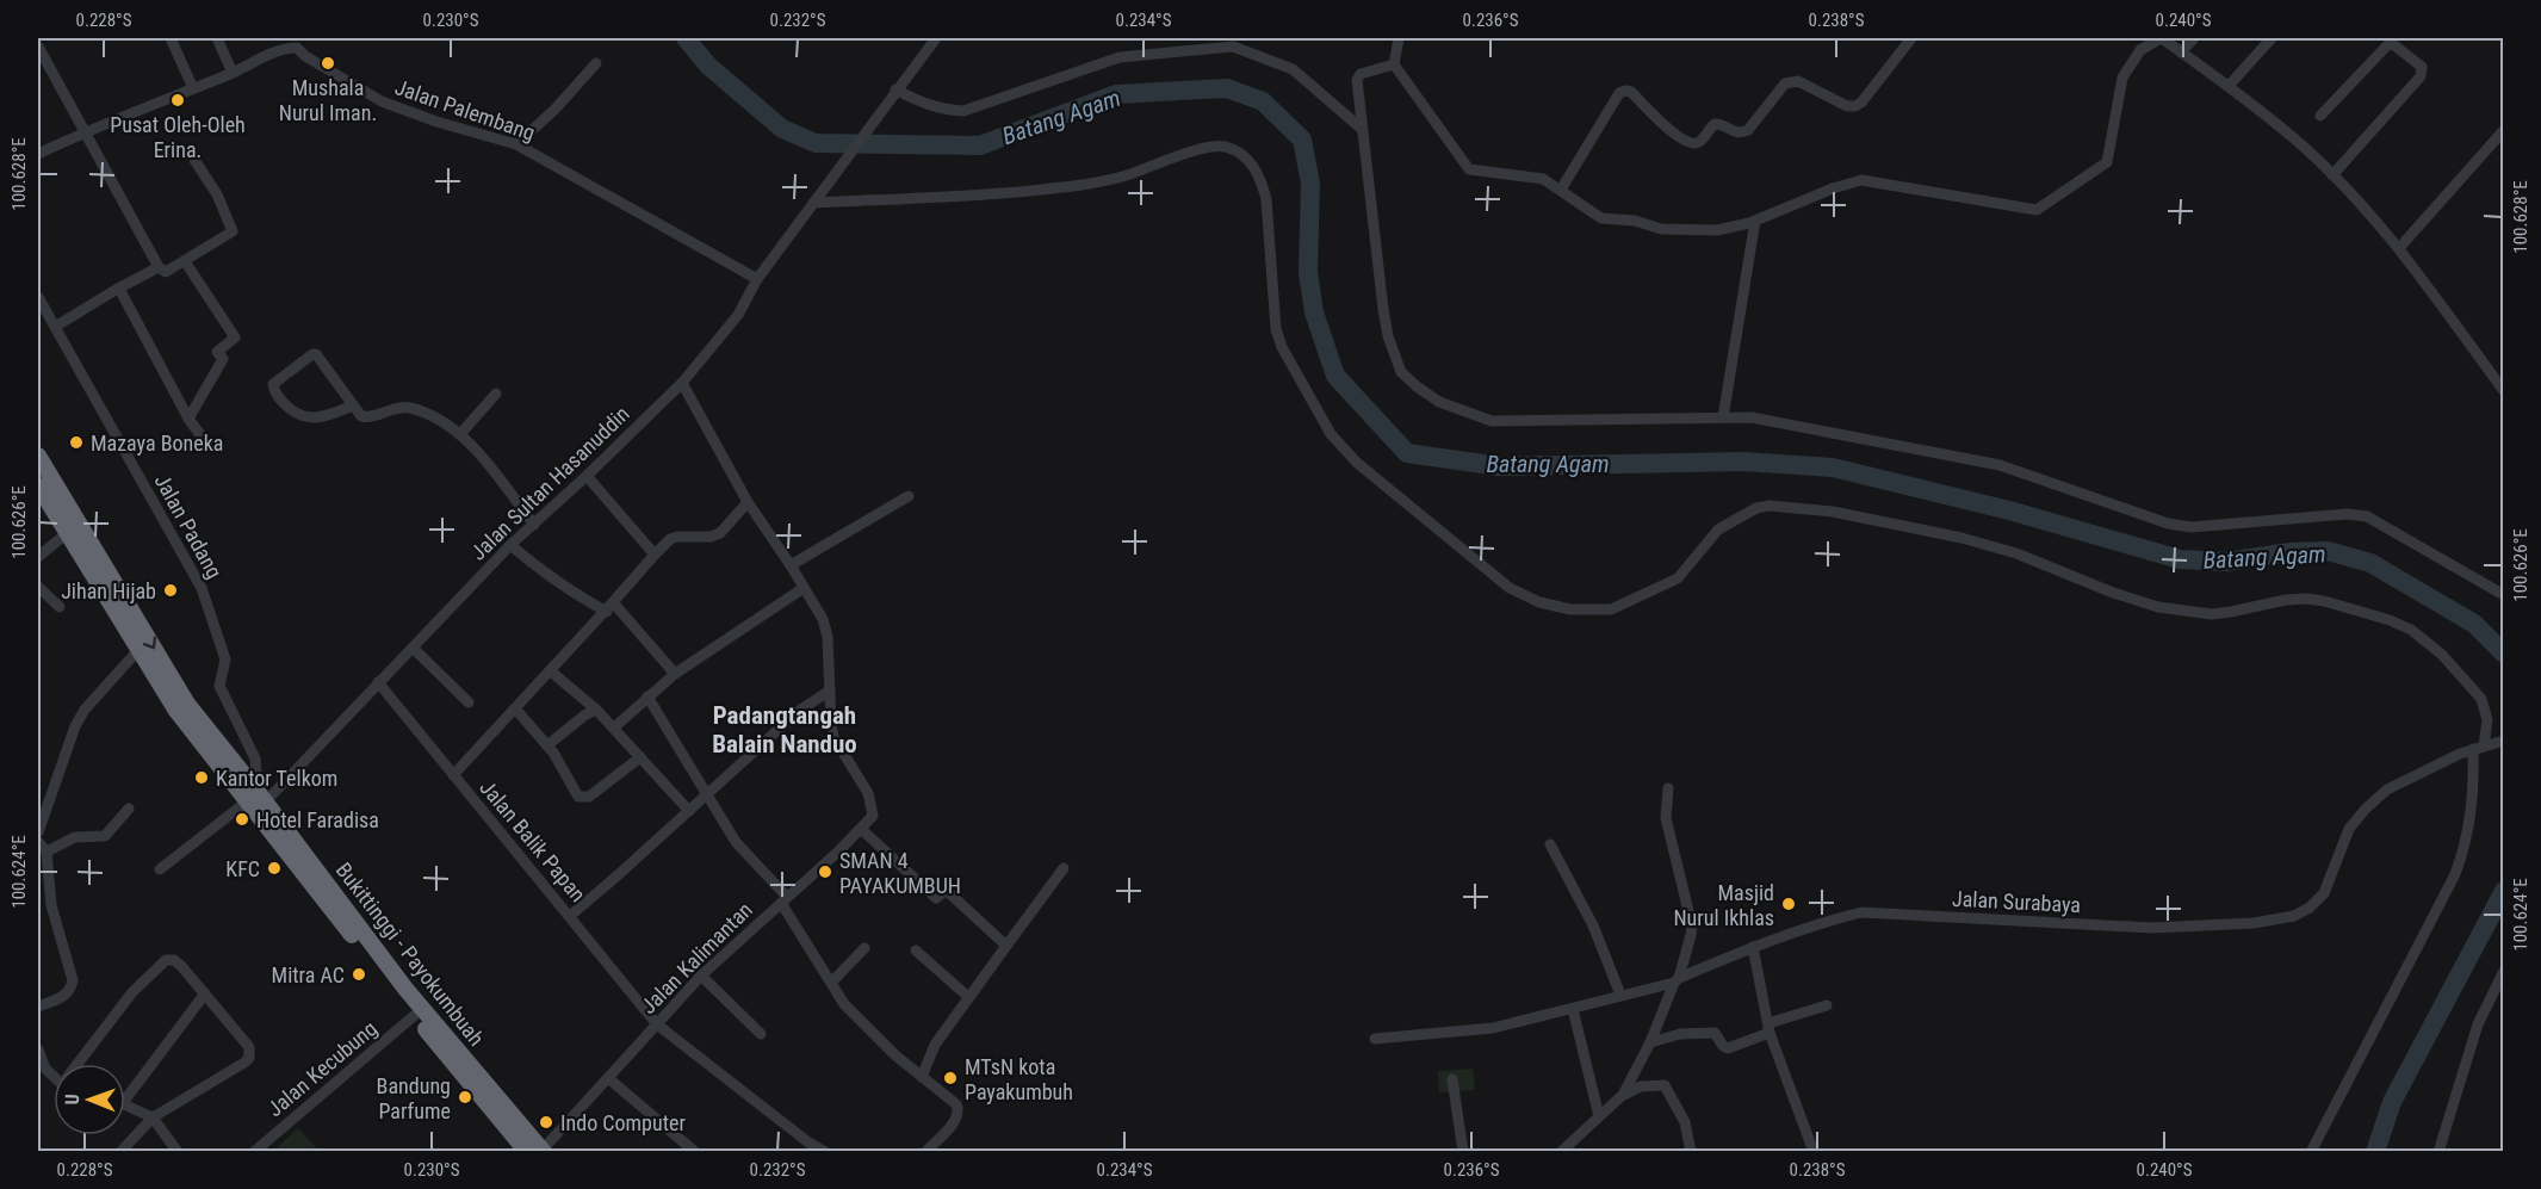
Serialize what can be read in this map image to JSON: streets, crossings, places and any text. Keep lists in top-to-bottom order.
{
  "streets": {
    "highway": ["Bukittinggi - Payokumbuah"],
    "street": [
      "Jalan Palembang",
      "Jalan Sultan Hasanuddin",
      "Jalan Padang",
      "Jalan Balik Papan",
      "Jalan Surabaya",
      "Jalan Kalimantan",
      "Jalan Kecubung"
    ]
  },
  "crossings": [
    ["Jalan Palembang", "Jalan Sultan Hasanuddin"],
    ["Jalan Sultan Hasanuddin", "Jalan Balik Papan"],
    ["Jalan Sultan Hasanuddin", "Bukittinggi - Payokumbuah"],
    ["Jalan Padang", "Bukittinggi - Payokumbuah"],
    ["Jalan Balik Papan", "Jalan Kalimantan"],
    ["Bukittinggi - Payokumbuah", "Jalan Kalimantan"],
    ["Bukittinggi - Payokumbuah", "Jalan Kecubung"]
  ],
  "districts": ["Padangtangah Balain Nanduo"],
  "water": ["Batang Agam"],
  "places": [
    "Mushala Nurul Iman.",
    "Pusat Oleh-Oleh Erina.",
    "Mazaya Boneka",
    "Jihan Hijab",
    "Kantor Telkom",
    "Hotel Faradisa",
    "KFC",
    "SMAN 4 PAYAKUMBUH",
    "Masjid Nurul Ikhlas",
    "Mitra AC",
    "MTsN kota Payakumbuh",
    "Bandung Parfume",
    "Indo Computer"
  ],
  "north": "left",
  "coordinates": [
    "0.228°S",
    "0.230°S",
    "0.232°S",
    "0.234°S",
    "0.236°S",
    "0.238°S",
    "0.240°S",
    "100.628°E",
    "100.626°E",
    "100.624°E"
  ]
}
